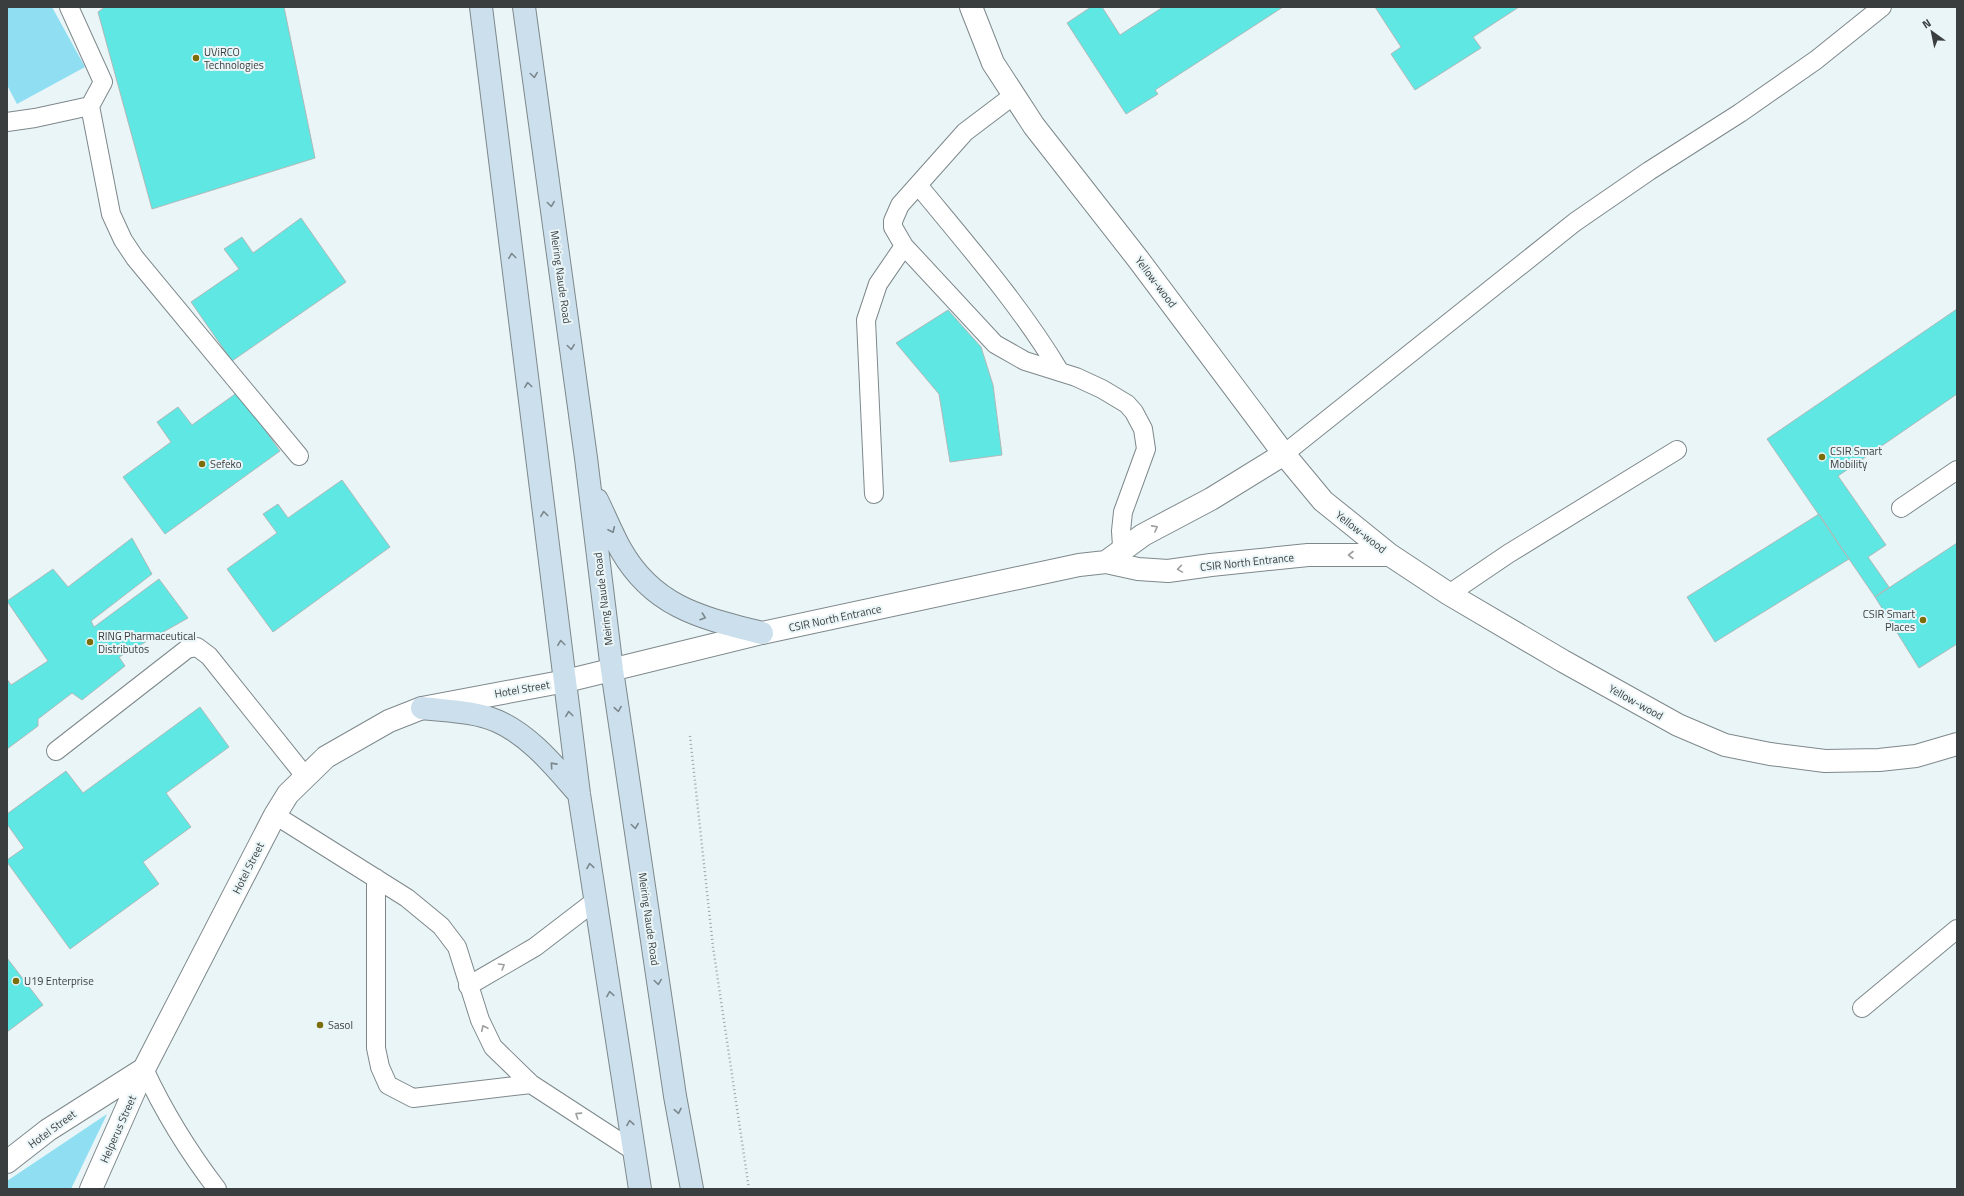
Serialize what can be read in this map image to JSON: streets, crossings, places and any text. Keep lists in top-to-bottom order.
{
  "streets": {
    "street": [
      "Meiring Naude Road",
      "Yellow-wood",
      "CSIR North Entrance",
      "Hotel Street",
      "Helperus Street"
    ]
  },
  "crossings": [
    ["Meiring Naude Road", "CSIR North Entrance"],
    ["Yellow-wood", "CSIR North Entrance"],
    ["CSIR North Entrance", "Hotel Street"],
    ["Hotel Street", "Helperus Street"]
  ],
  "places": [
    "UViRCO Technologies",
    "CSIR Smart Mobility",
    "Sefeko",
    "CSIR Smart Places",
    "RING Pharmaceutical Distributos",
    "U19 Enterprise",
    "Sasol"
  ],
  "north": "top left"
}
